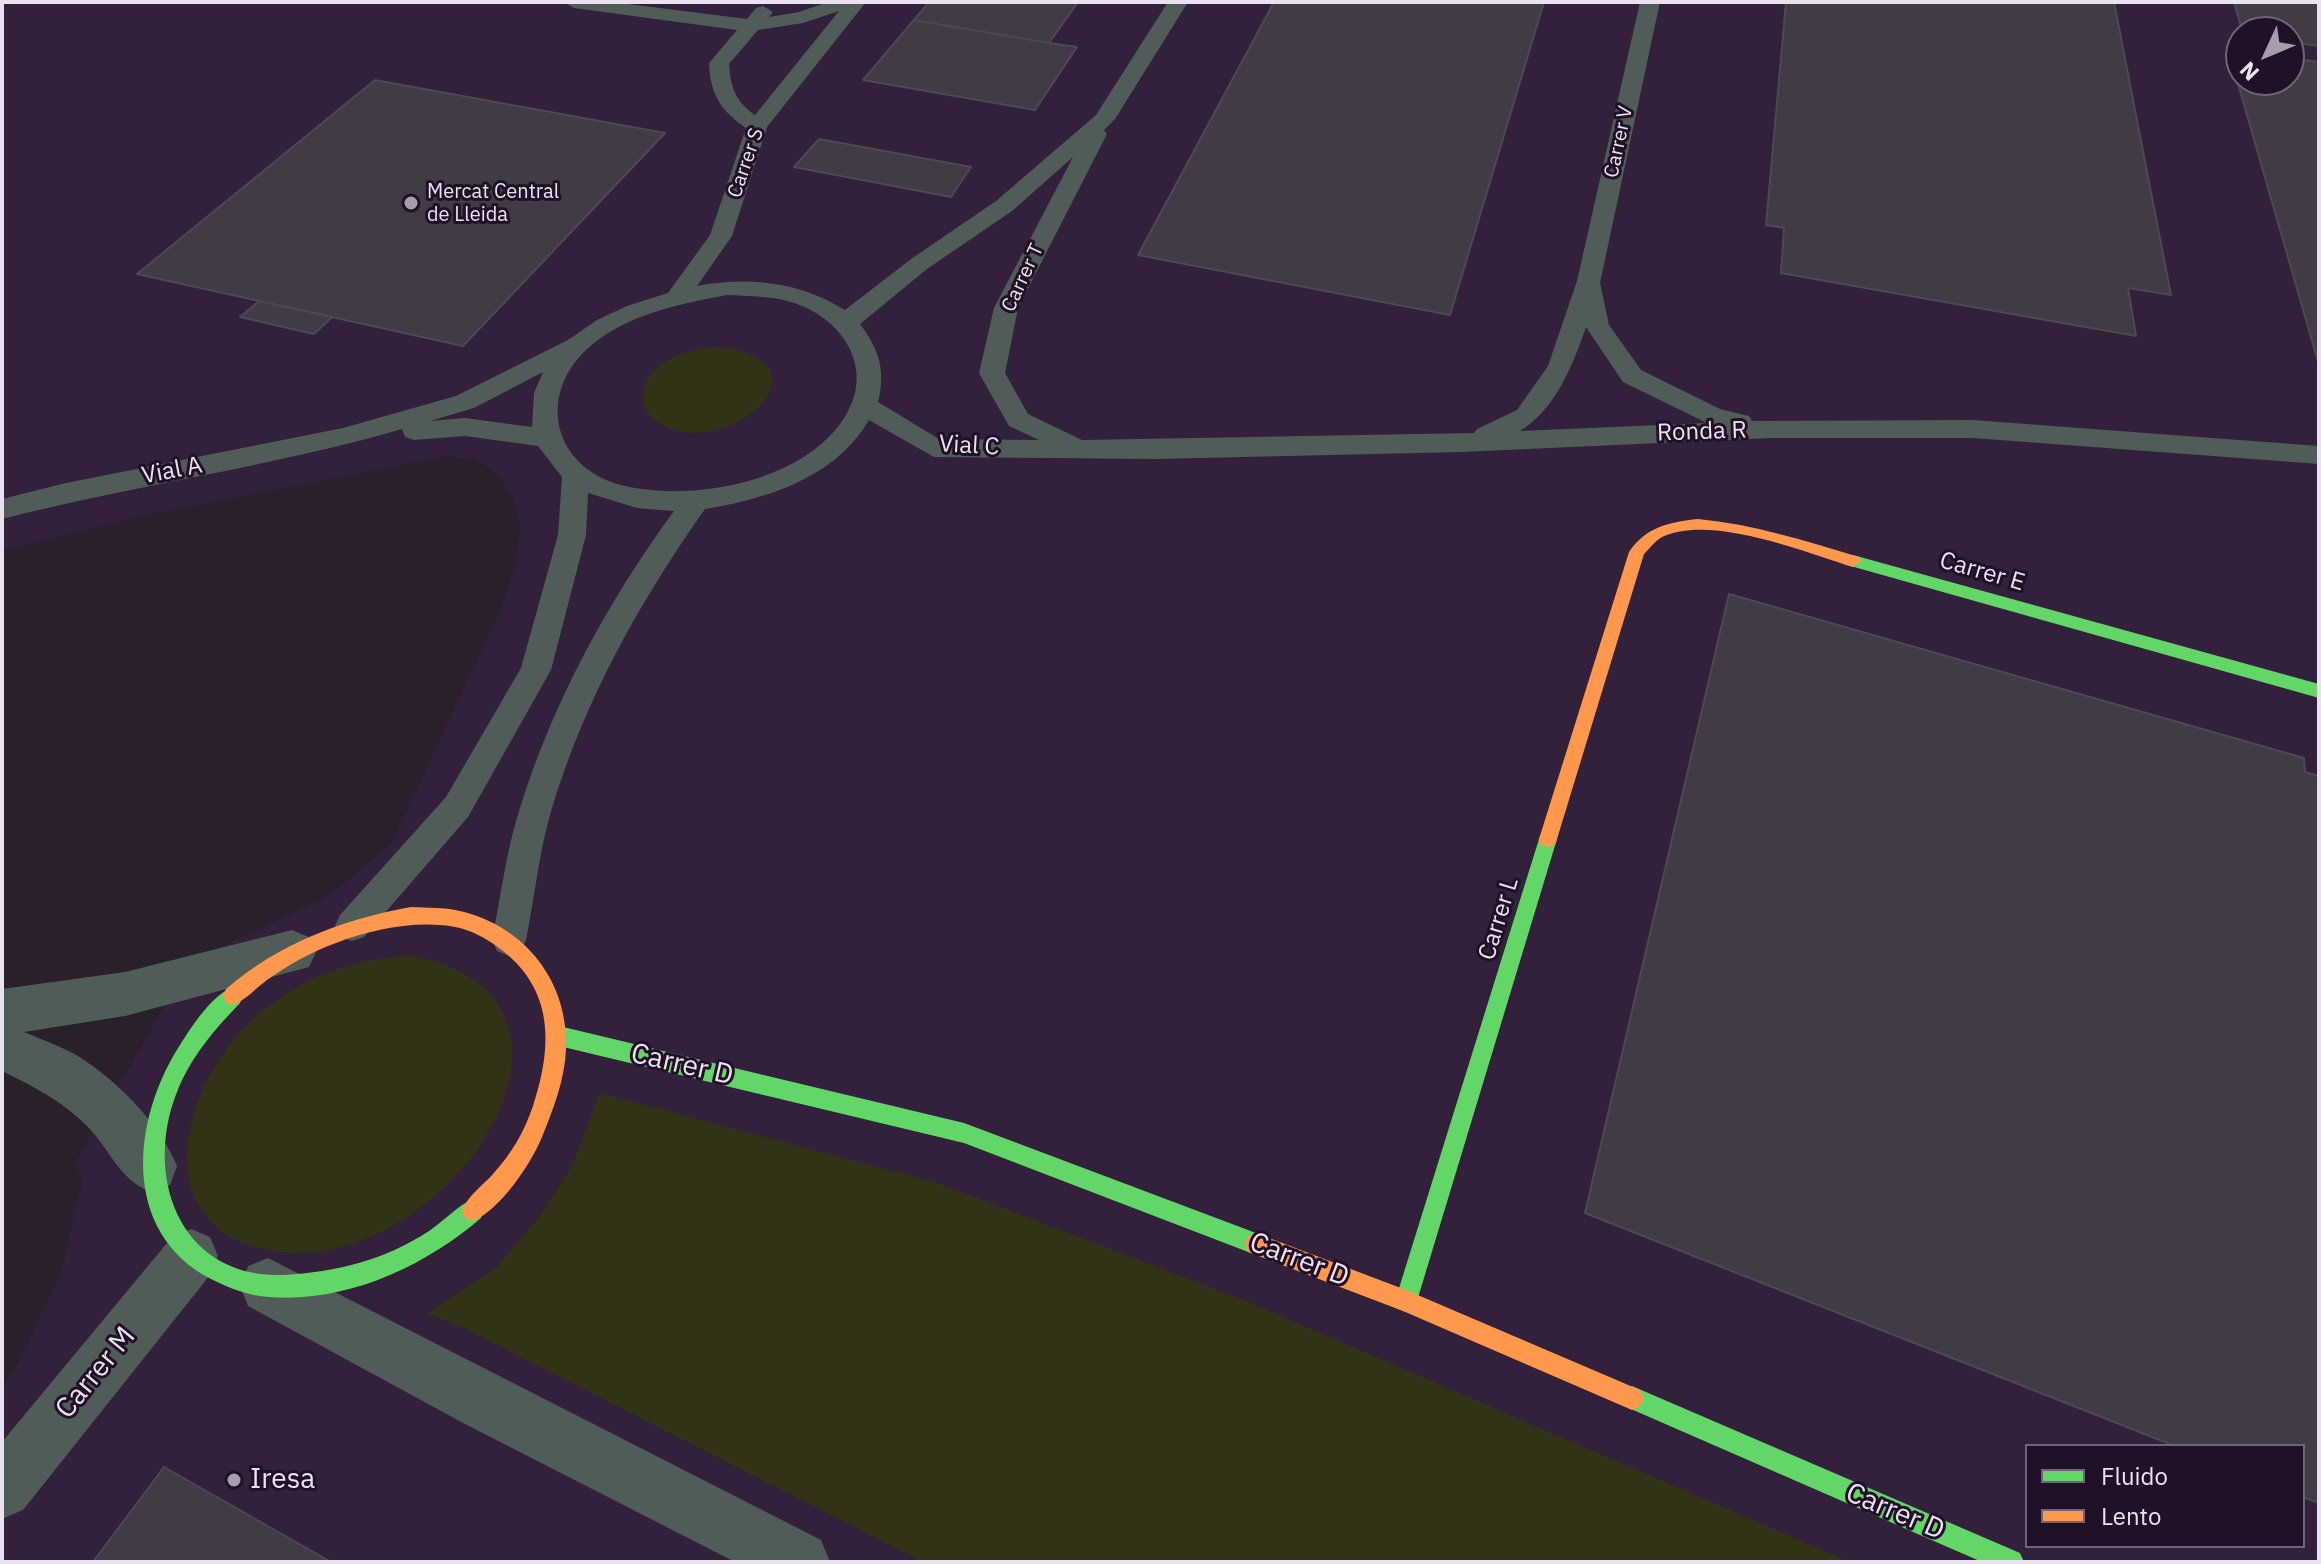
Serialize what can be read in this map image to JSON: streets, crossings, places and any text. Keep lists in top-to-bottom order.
{
  "streets": {
    "street": [
      "Carrer E",
      "Carrer L",
      "Carrer D",
      "Carrer M"
    ],
    "lane": [
      "Carrer V",
      "Carrer S",
      "Carrer T",
      "Ronda R",
      "Vial C",
      "Vial A"
    ]
  },
  "crossings": [
    ["Carrer V", "Ronda R"],
    ["Carrer S", "Carrer T"],
    ["Carrer S", "Vial C"],
    ["Carrer S", "Vial A"],
    ["Carrer T", "Ronda R"],
    ["Carrer T", "Vial C"],
    ["Carrer T", "Vial A"],
    ["Ronda R", "Vial C"],
    ["Vial C", "Vial A"],
    ["Carrer E", "Carrer L"],
    ["Carrer L", "Carrer D"]
  ],
  "places": ["Mercat Central de Lleida", "Iresa"],
  "legend": ["Fluido", "Lento"],
  "north": "bottom left"
}
